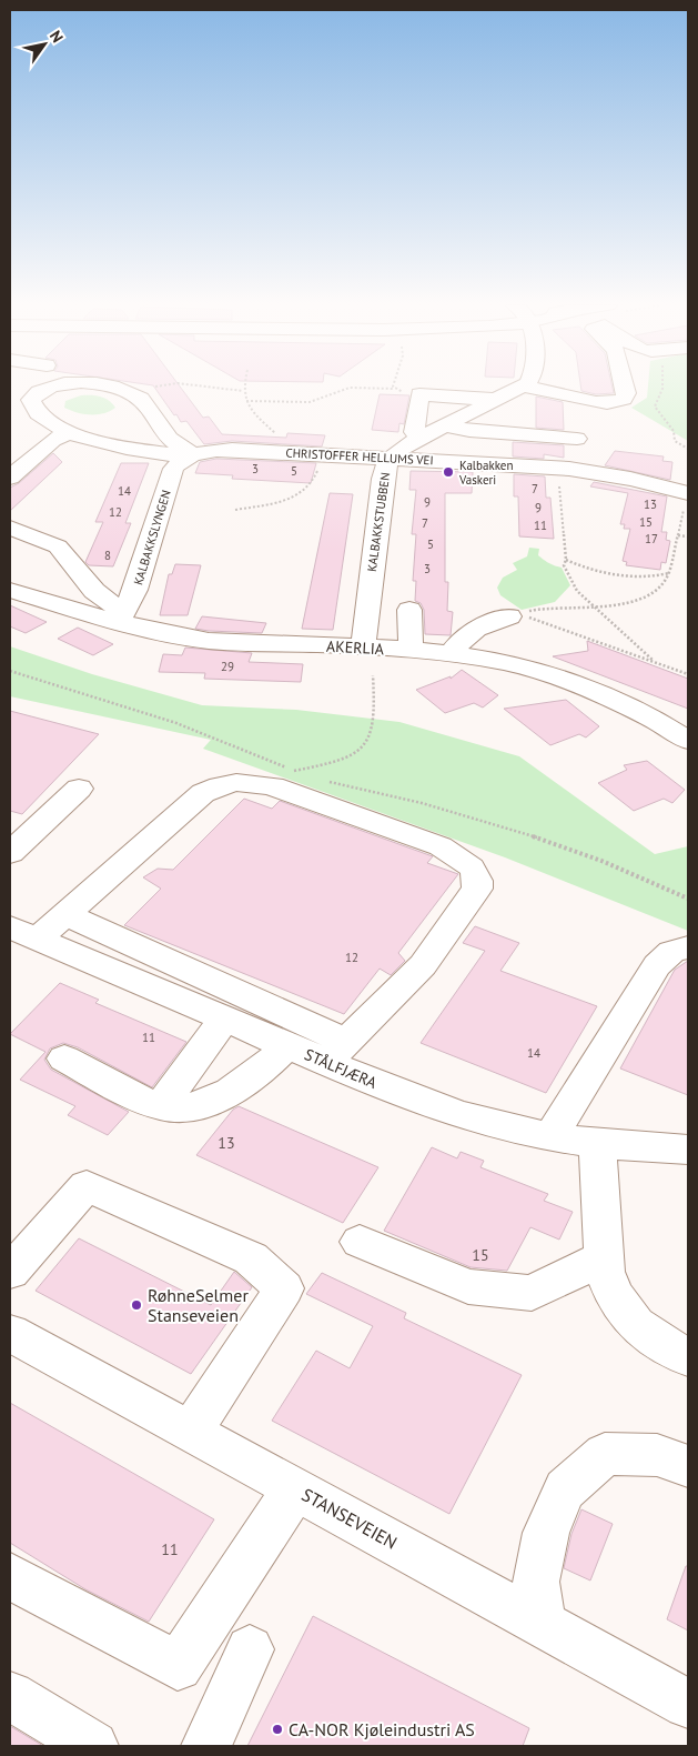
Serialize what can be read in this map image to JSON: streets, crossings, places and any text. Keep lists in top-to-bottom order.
{
  "streets": {
    "street": [
      "CHRISTOFFER HELLUMS VEI",
      "KALBAKKSTUBBEN",
      "KALBAKKSLYNGEN",
      "AKERLIA",
      "STÅLFJÆRA",
      "STANSEVEIEN"
    ]
  },
  "crossings": [
    ["CHRISTOFFER HELLUMS VEI", "KALBAKKSTUBBEN"],
    ["CHRISTOFFER HELLUMS VEI", "KALBAKKSLYNGEN"],
    ["KALBAKKSTUBBEN", "AKERLIA"],
    ["KALBAKKSLYNGEN", "AKERLIA"]
  ],
  "places": ["Kalbakken Vaskeri", "RøhneSelmer Stanseveien", "CA-NOR Kjøleindustri AS"],
  "house_numbers": [
    "3",
    "5",
    "7",
    "14",
    "9",
    "13",
    "9",
    "12",
    "15",
    "7",
    "11",
    "17",
    "5",
    "8",
    "3",
    "29",
    "12",
    "11",
    "14",
    "13",
    "15",
    "11"
  ],
  "north": "top right"
}
